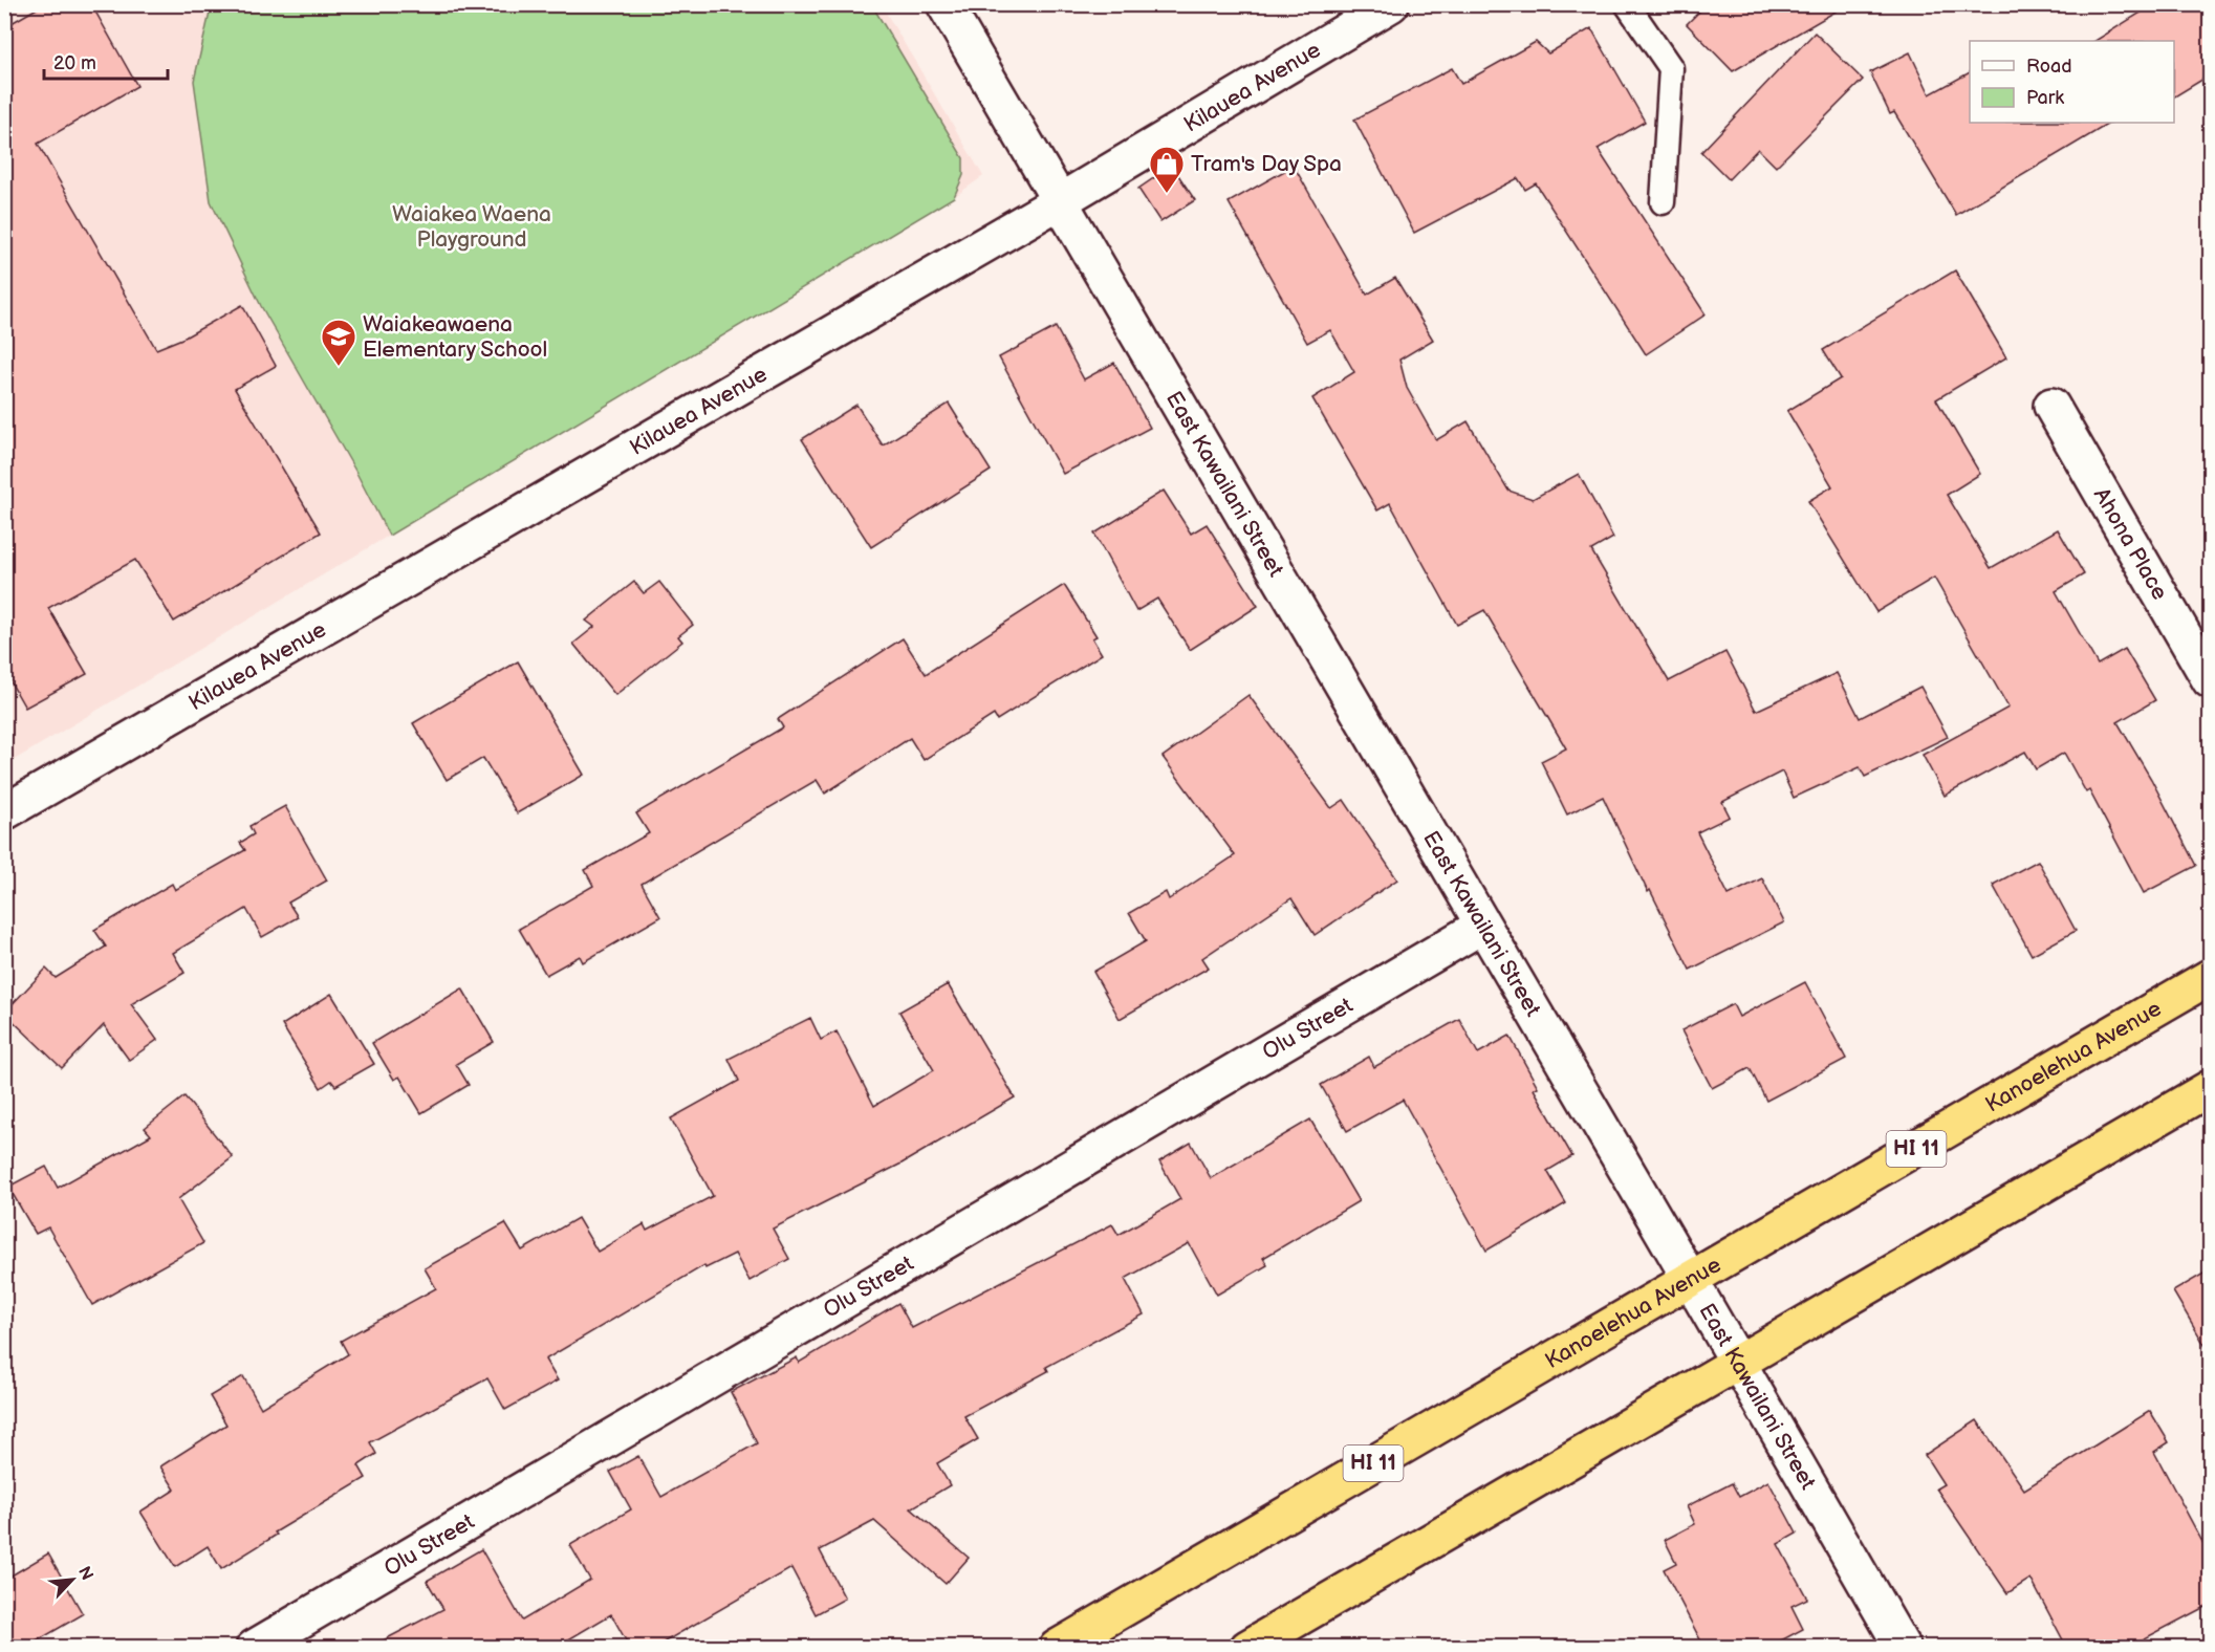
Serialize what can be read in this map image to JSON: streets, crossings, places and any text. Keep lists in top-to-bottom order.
{
  "streets": {
    "highway": ["Kanoelehua Avenue", "HI 11"],
    "street": [
      "Kilauea Avenue",
      "East Kawailani Street",
      "Ahona Place",
      "Olu Street"
    ]
  },
  "crossings": [
    ["Kilauea Avenue", "East Kawailani Street"],
    ["East Kawailani Street", "Olu Street"],
    ["East Kawailani Street", "Kanoelehua Avenue"]
  ],
  "parks": ["Waiakea Waena Playground"],
  "places": {
    "shop": ["Tram's Day Spa"],
    "school or university": ["Waiakeawaena Elementary School"]
  },
  "legend": ["Road", "Park"],
  "scale_bar": "20 m",
  "north": "top right"
}
